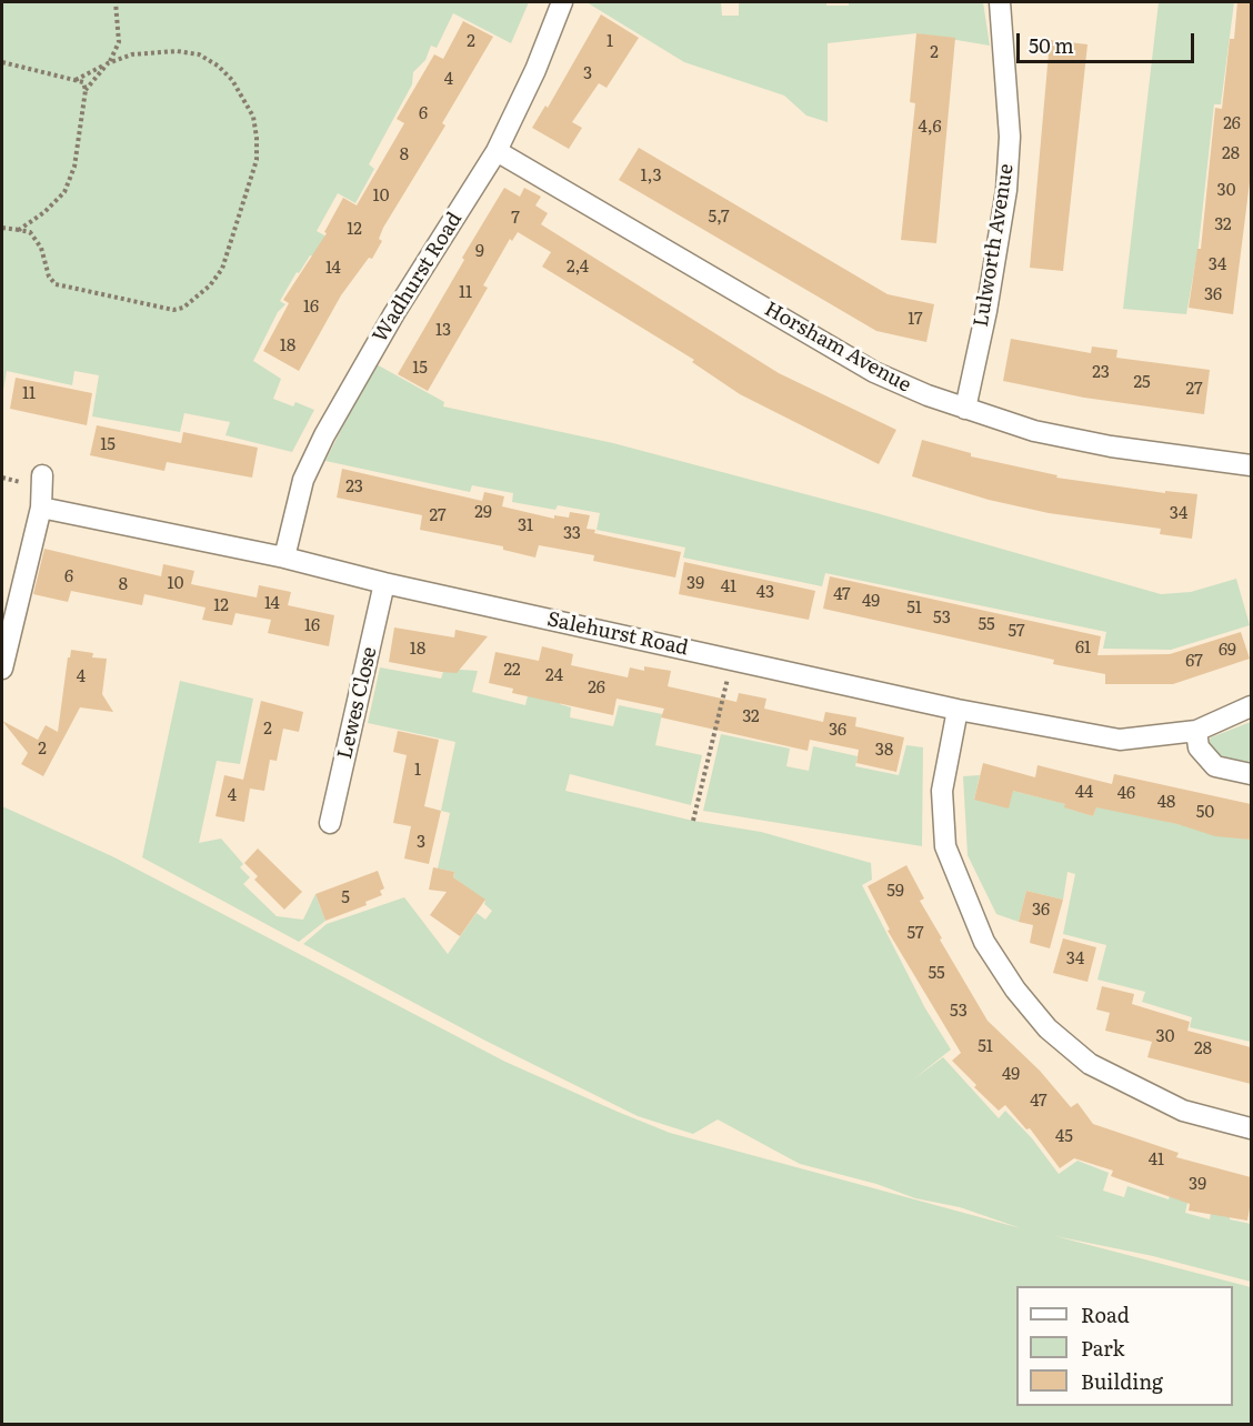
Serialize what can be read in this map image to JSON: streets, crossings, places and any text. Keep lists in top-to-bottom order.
{
  "streets": {
    "street": [
      "Lulworth Avenue",
      "Wadhurst Road",
      "Horsham Avenue",
      "Salehurst Road",
      "Lewes Close"
    ]
  },
  "crossings": [
    ["Lulworth Avenue", "Horsham Avenue"],
    ["Wadhurst Road", "Horsham Avenue"],
    ["Wadhurst Road", "Salehurst Road"],
    ["Salehurst Road", "Lewes Close"]
  ],
  "house_numbers": [
    "2",
    "1",
    "2",
    "3",
    "4",
    "6",
    "26",
    "4,6",
    "28",
    "8",
    "1,3",
    "30",
    "10",
    "5,7",
    "7",
    "32",
    "12",
    "9",
    "34",
    "2,4",
    "14",
    "11",
    "36",
    "16",
    "17",
    "13",
    "18",
    "15",
    "23",
    "25",
    "27",
    "11",
    "15",
    "23",
    "29",
    "34",
    "27",
    "31",
    "33",
    "6",
    "10",
    "39",
    "8",
    "41",
    "43",
    "47",
    "49",
    "14",
    "12",
    "51",
    "53",
    "55",
    "16",
    "57",
    "61",
    "18",
    "69",
    "67",
    "22",
    "24",
    "4",
    "26",
    "32",
    "2",
    "36",
    "2",
    "38",
    "1",
    "44",
    "46",
    "4",
    "48",
    "50",
    "3",
    "59",
    "5",
    "36",
    "57",
    "34",
    "55",
    "53",
    "30",
    "51",
    "28",
    "49",
    "47",
    "45",
    "41",
    "39"
  ],
  "legend": ["Road", "Park", "Building"],
  "scale_bar": "50 m"
}
